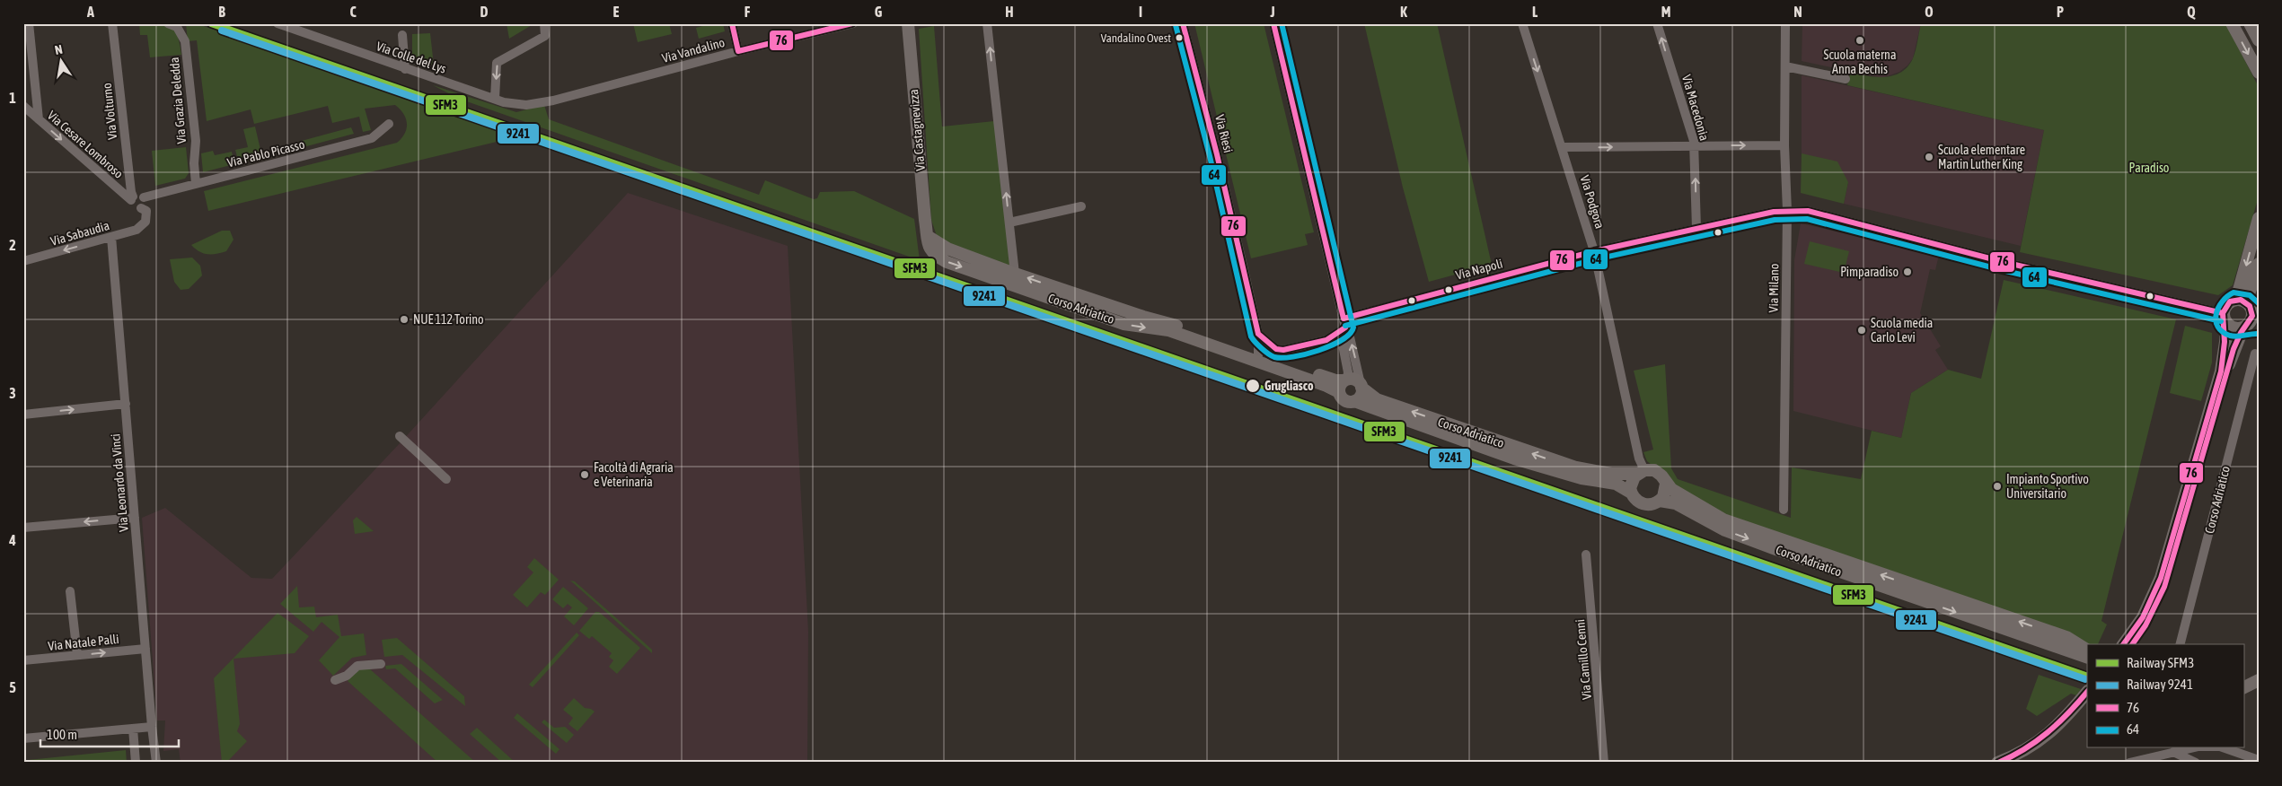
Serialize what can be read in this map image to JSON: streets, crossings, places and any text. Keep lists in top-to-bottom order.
{
  "streets": {
    "street": [
      "Via Vandalino",
      "Via Colle del Lys",
      "Via Grazia Deledda",
      "Via Macedonia",
      "Via Volturno",
      "Via Castagnevizza",
      "Via Riesi",
      "Via Cesare Lombroso",
      "Via Pablo Picasso",
      "Via Podgora",
      "Via Sabaudia",
      "Via Napoli",
      "Via Milano",
      "Corso Adriatico",
      "Via Leonardo da Vinci",
      "Via Natale Palli",
      "Via Camillo Cenni"
    ]
  },
  "crossings": [
    ["Via Vandalino", "Via Colle del Lys"],
    ["Via Grazia Deledda", "Via Pablo Picasso"],
    ["Via Volturno", "Via Cesare Lombroso"],
    ["Via Volturno", "Via Pablo Picasso"],
    ["Via Volturno", "Via Sabaudia"],
    ["Via Castagnevizza", "Corso Adriatico"],
    ["Via Riesi", "Via Napoli"],
    ["Via Riesi", "Corso Adriatico"],
    ["Via Cesare Lombroso", "Via Pablo Picasso"],
    ["Via Cesare Lombroso", "Via Sabaudia"],
    ["Via Pablo Picasso", "Via Sabaudia"],
    ["Via Podgora", "Via Napoli"],
    ["Via Podgora", "Corso Adriatico"],
    ["Via Sabaudia", "Via Leonardo da Vinci"],
    ["Via Leonardo da Vinci", "Via Natale Palli"]
  ],
  "one_way": ["Via Macedonia", "Via Cesare Lombroso", "Via Sabaudia"],
  "parks": ["Paradiso"],
  "places": [
    "Vandalino Ovest",
    "Scuola materna Anna Bechis",
    "Scuola elementare Martin Luther King",
    "Pimparadiso",
    "NUE 112 Torino",
    "Scuola media Carlo Levi",
    "Grugliasco",
    "Facoltà di Agraria e Veterinaria",
    "Impianto Sportivo Universitario"
  ],
  "lines": [
    "rail line SFM3",
    "transit line 76",
    "transit line 64",
    "rail line 9241"
  ],
  "legend": [
    "Railway SFM3",
    "Railway 9241",
    "76",
    "64"
  ],
  "scale_bar": "100 m",
  "north": "top",
  "grid": {
    "columns": [
      "A",
      "B",
      "C",
      "D",
      "E",
      "F",
      "G",
      "H",
      "I",
      "J",
      "K",
      "L",
      "M",
      "N",
      "O",
      "P",
      "Q"
    ],
    "rows": [
      "1",
      "2",
      "3",
      "4",
      "5"
    ]
  }
}
